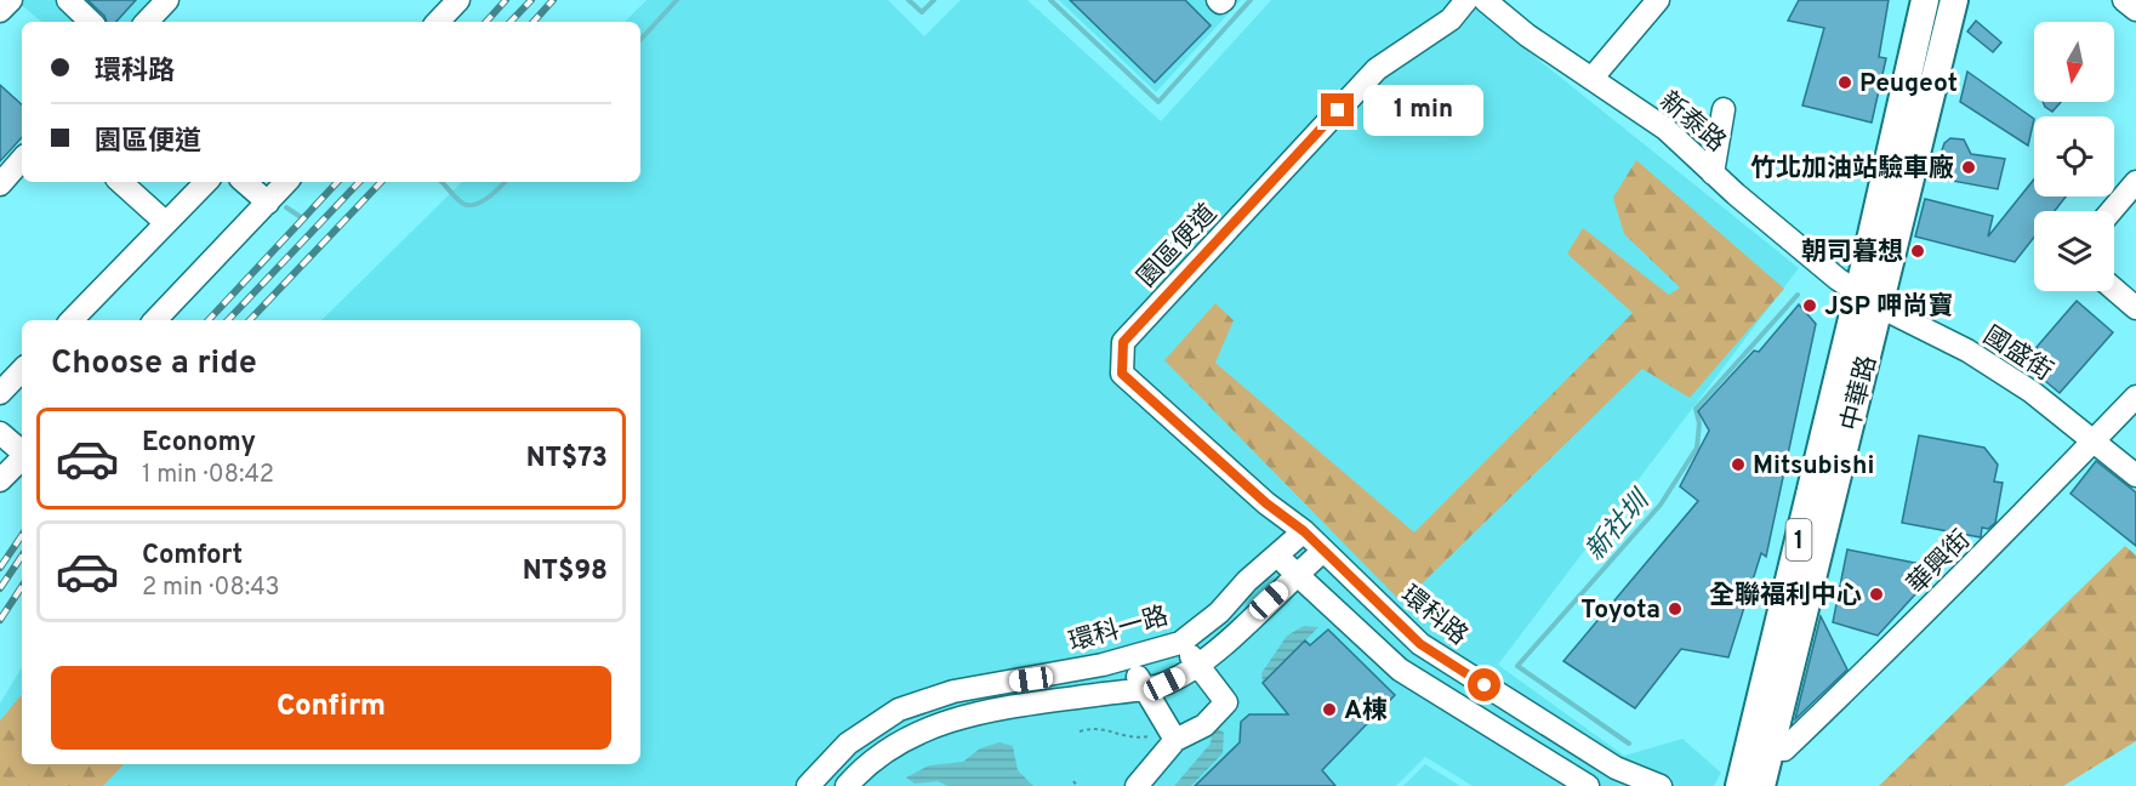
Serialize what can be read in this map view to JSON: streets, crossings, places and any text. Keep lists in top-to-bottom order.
{
  "streets": {
    "main road": ["中華路", "1"],
    "street": [
      "新泰路",
      "園區便道",
      "國盛街",
      "華興街",
      "環科路",
      "環科一路"
    ]
  },
  "crossings": [
    ["新泰路", "國盛街"],
    ["新泰路", "中華路"],
    ["園區便道", "環科路"],
    ["園區便道", "環科一路"],
    ["國盛街", "中華路"],
    ["國盛街", "華興街"],
    ["中華路", "華興街"],
    ["環科路", "環科一路"]
  ],
  "water": ["新社圳"],
  "places": [
    "Peugeot",
    "竹北加油站驗車廠",
    "朝司暮想",
    "JSP 呷尚寶",
    "Mitsubishi",
    "全聯福利中心",
    "Toyota",
    "A棟"
  ],
  "north": "bottom",
  "page": {
    "banner": ["環科路", "園區便道"],
    "bubble": "1 min",
    "heading": "Choose a ride",
    "list": [
      {
        "name": "Economy",
        "note": "1 min · 08:42",
        "value": "NT$73"
      },
      {
        "name": "Comfort",
        "note": "2 min · 08:43",
        "value": "NT$98"
      }
    ],
    "buttons": "Confirm"
  }
}
